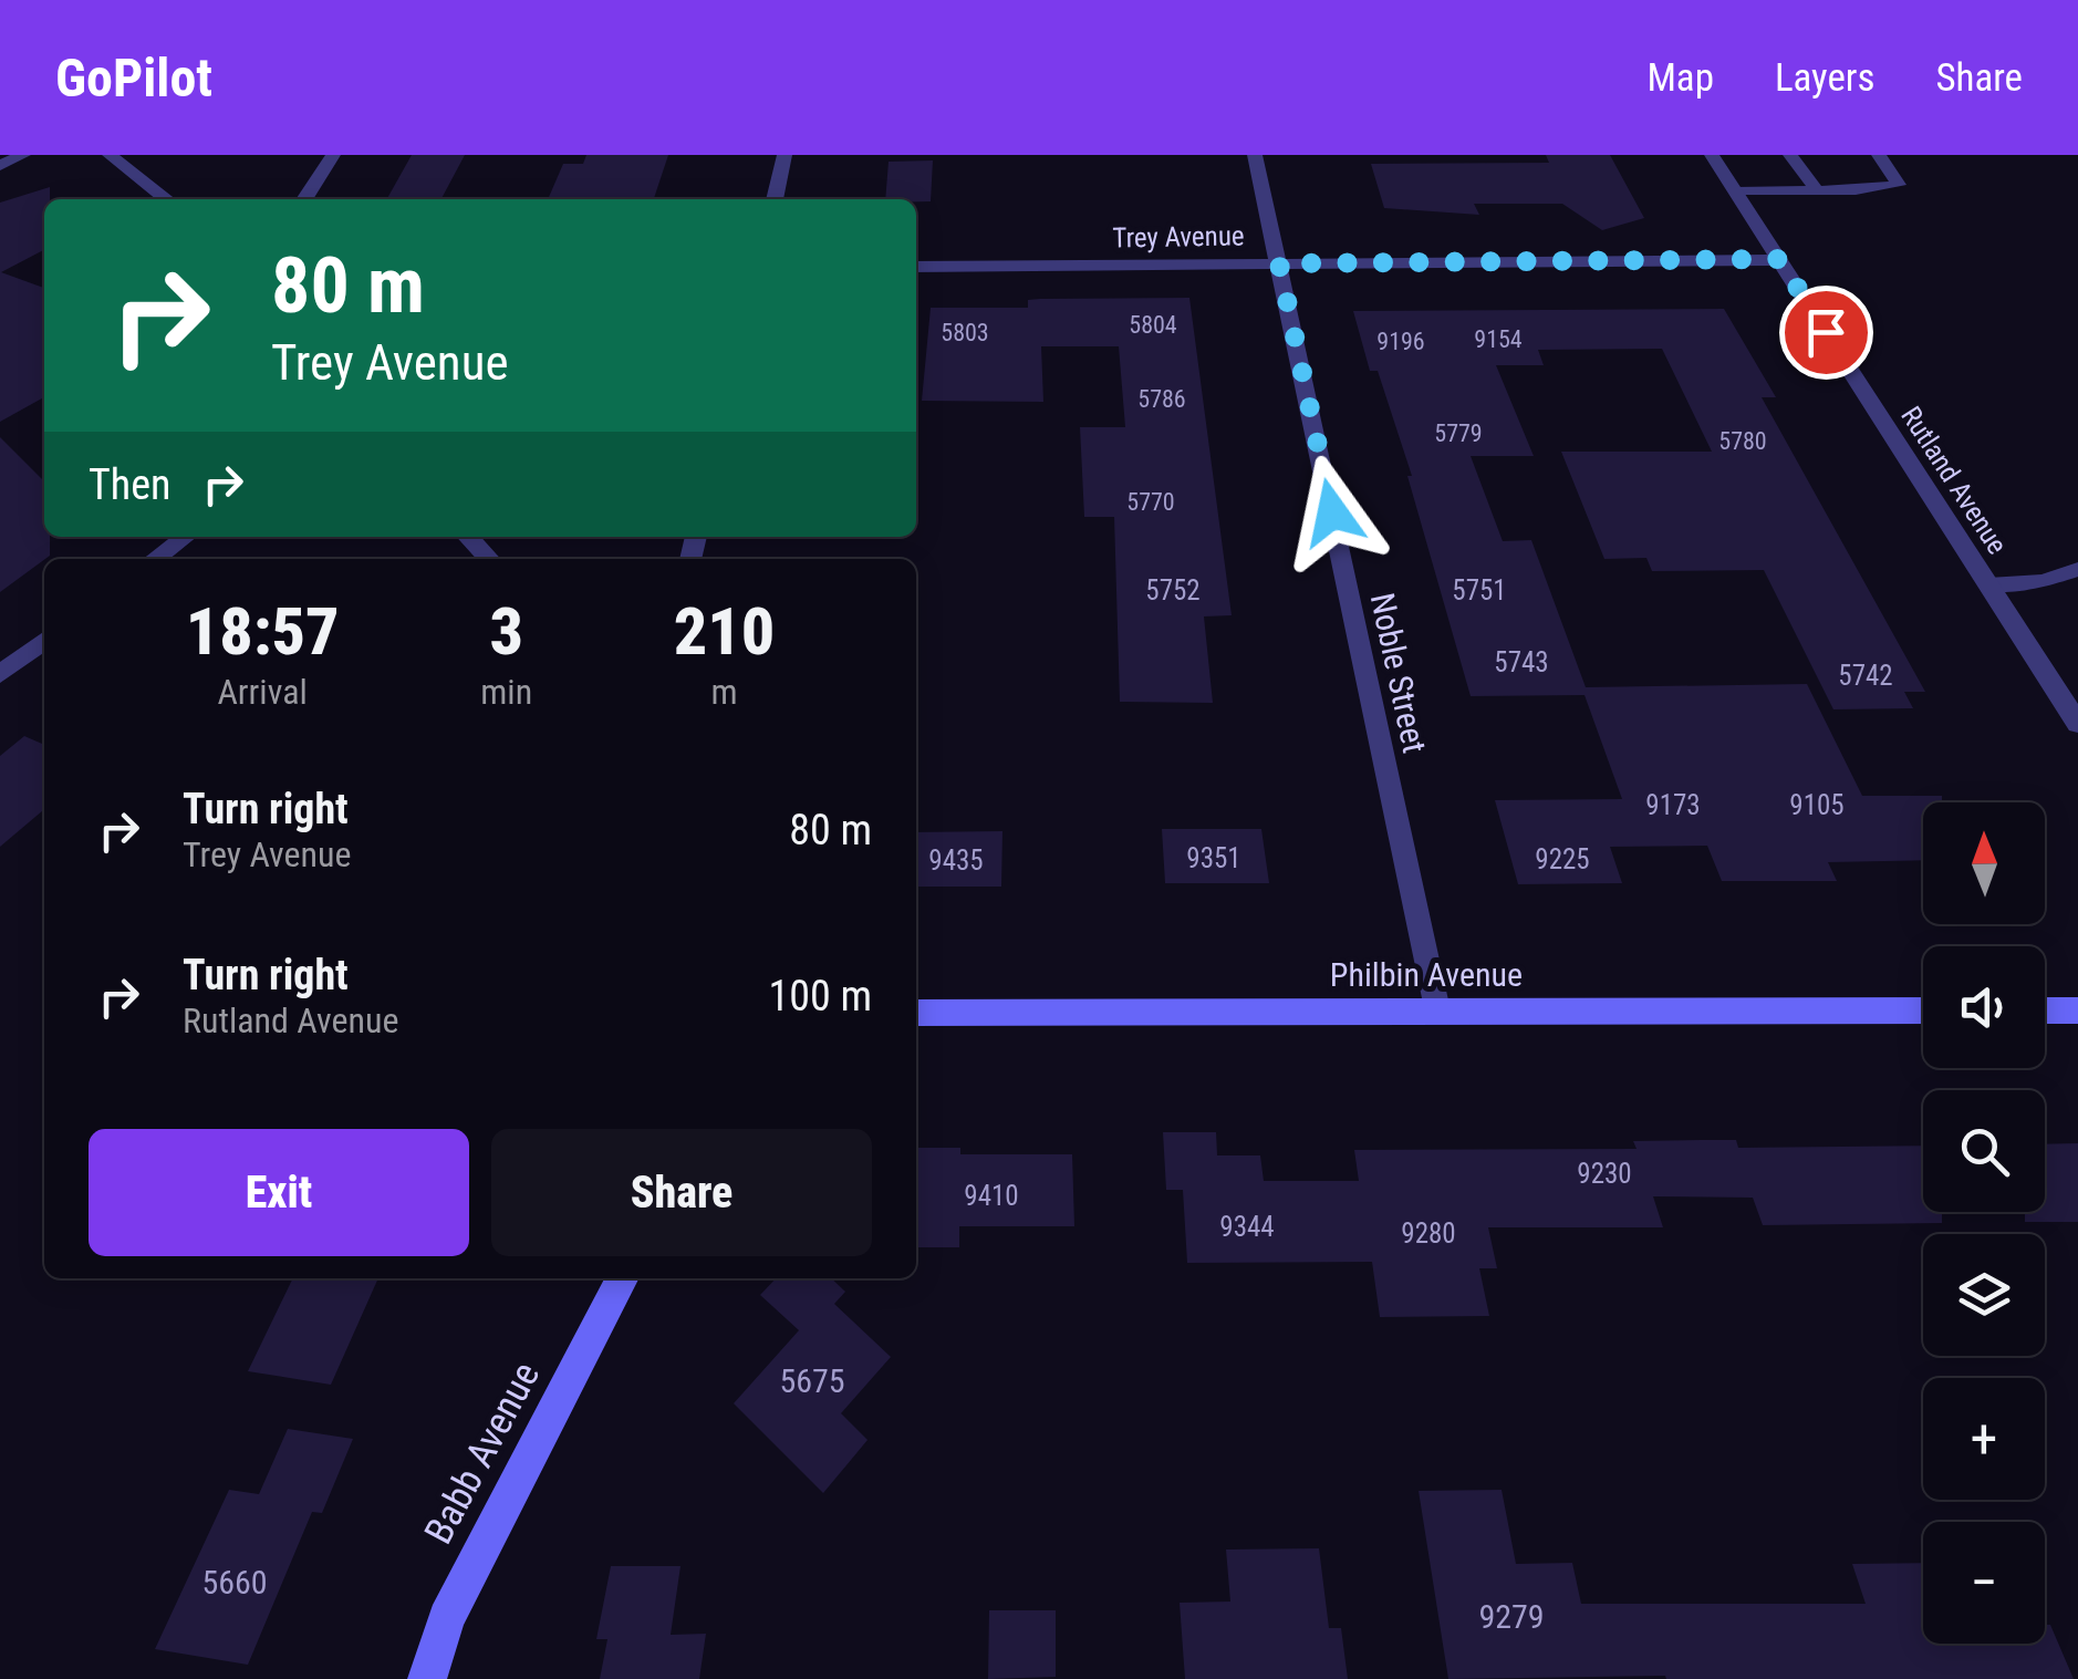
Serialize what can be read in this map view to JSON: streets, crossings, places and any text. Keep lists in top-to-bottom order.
{
  "streets": {
    "street": [
      "Trey Avenue",
      "Rutland Avenue",
      "Noble Street",
      "Philbin Avenue",
      "Babb Avenue"
    ]
  },
  "crossings": [
    ["Trey Avenue", "Rutland Avenue"],
    ["Trey Avenue", "Noble Street"],
    ["Noble Street", "Philbin Avenue"]
  ],
  "house_numbers": [
    "5804",
    "5803",
    "9154",
    "9196",
    "5786",
    "5779",
    "5780",
    "5770",
    "5752",
    "5751",
    "5743",
    "5742",
    "9173",
    "9105",
    "9351",
    "9225",
    "9435",
    "9230",
    "9410",
    "9344",
    "9280",
    "5675",
    "5660",
    "9279"
  ],
  "north": "top",
  "page": {
    "header": "GoPilot",
    "nav": ["Map", "Layers", "Share"],
    "turn": ["80 m", "Trey Avenue"],
    "then": "Then",
    "eta": [
      "18:57",
      "Arrival",
      "3",
      "min",
      "210",
      "m"
    ],
    "list": [
      {
        "name": "Turn right",
        "note": "Trey Avenue",
        "value": "80 m"
      },
      {
        "name": "Turn right",
        "note": "Rutland Avenue",
        "value": "100 m"
      }
    ],
    "map_buttons": ["+", "−"],
    "buttons": ["Exit", "Share"]
  }
}
